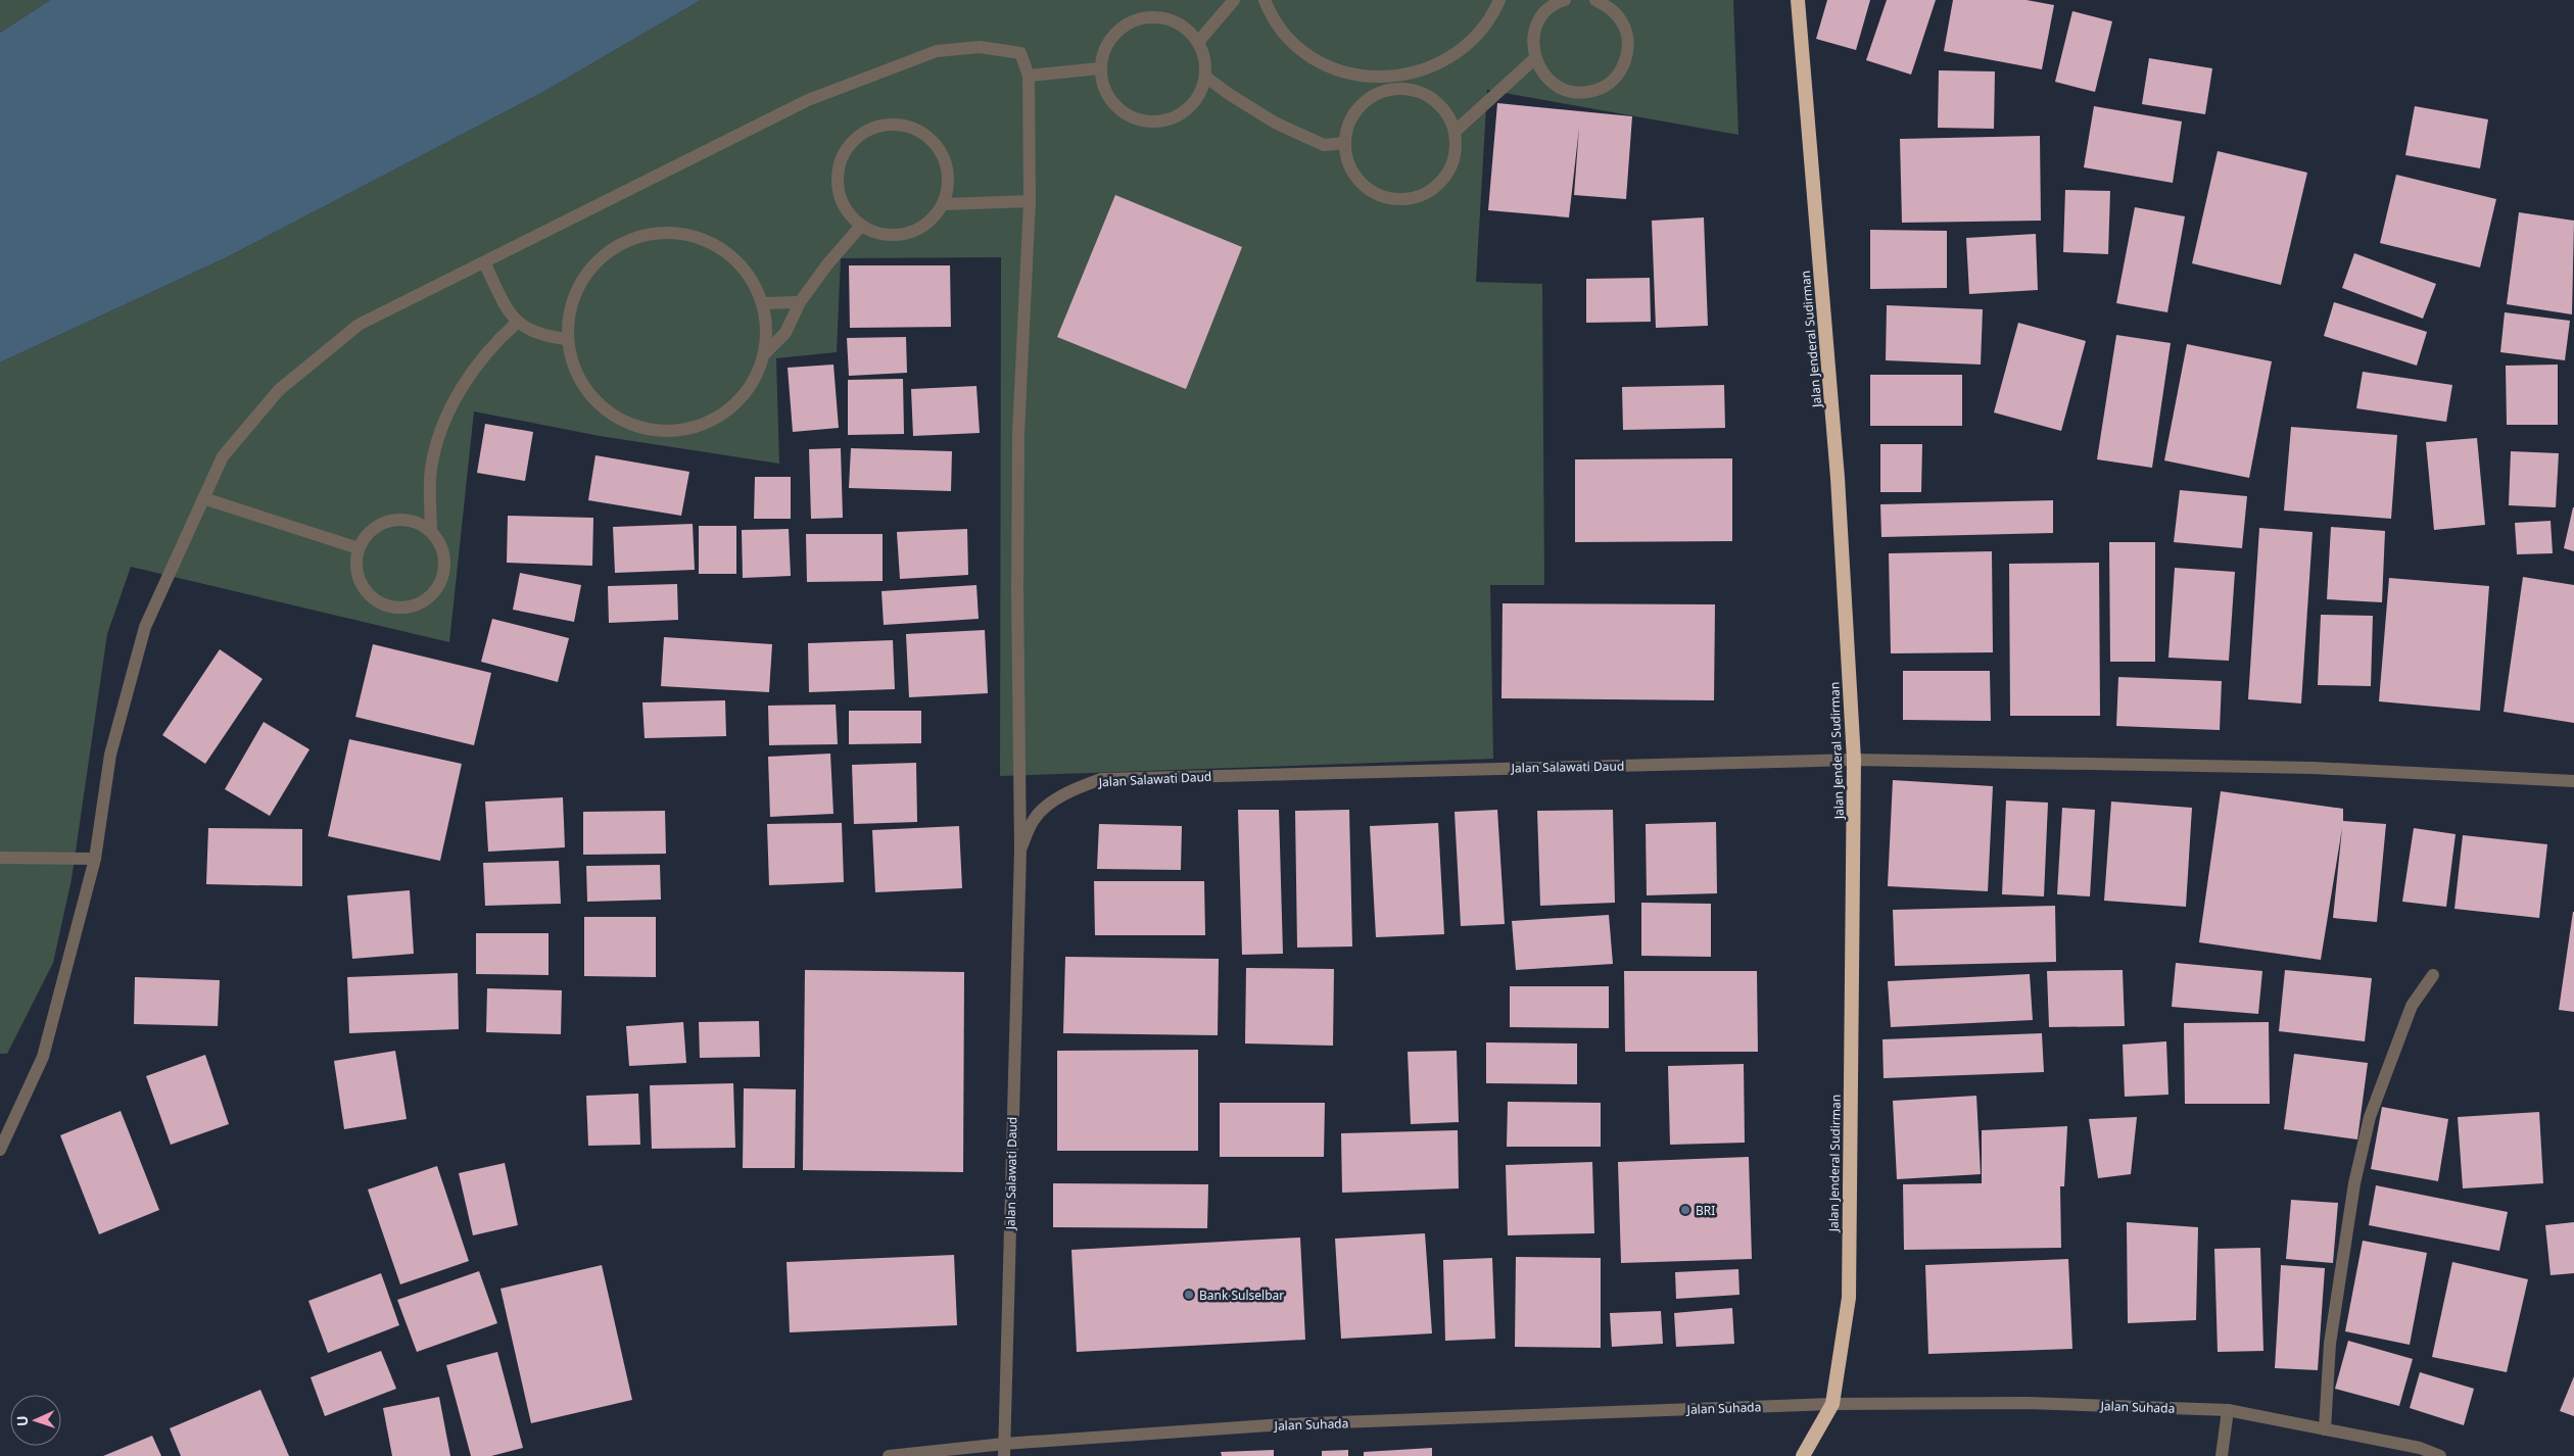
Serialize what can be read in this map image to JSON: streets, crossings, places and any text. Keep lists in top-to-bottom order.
{
  "streets": {
    "highway": ["Jalan Jenderal Sudirman"],
    "street": ["Jalan Salawati Daud", "Jalan Suhada"]
  },
  "crossings": [
    ["Jalan Jenderal Sudirman", "Jalan Salawati Daud"],
    ["Jalan Jenderal Sudirman", "Jalan Suhada"],
    ["Jalan Salawati Daud", "Jalan Suhada"]
  ],
  "places": ["BRI", "Bank Sulselbar"],
  "north": "left"
}
